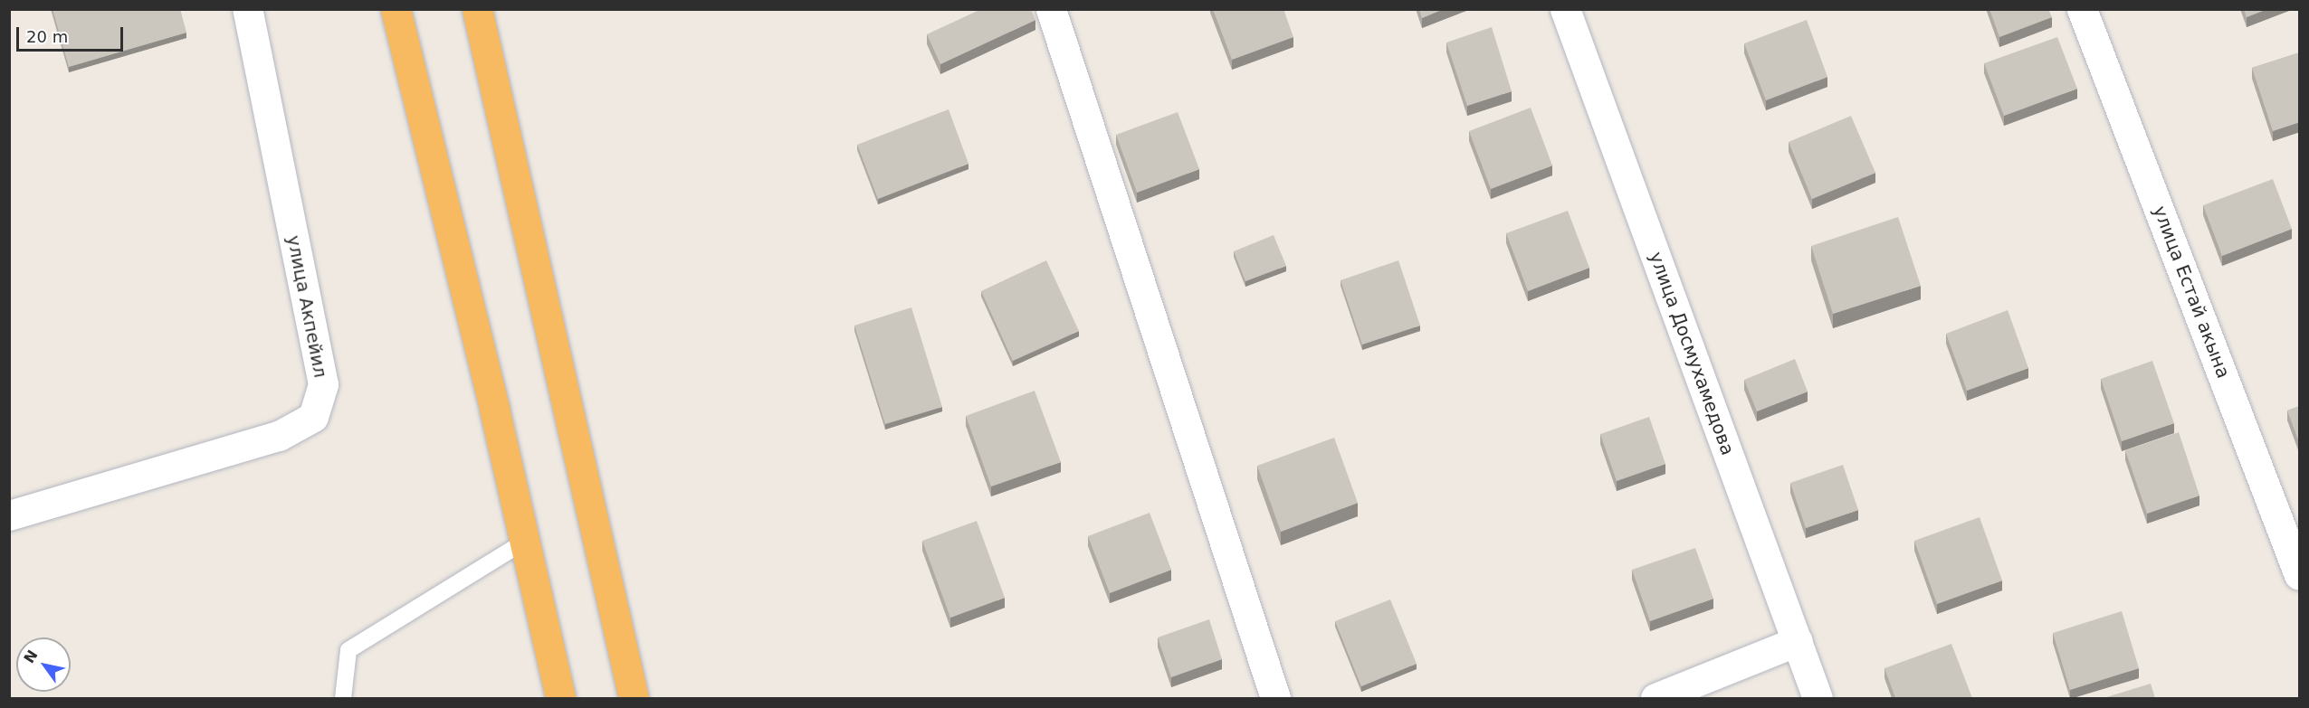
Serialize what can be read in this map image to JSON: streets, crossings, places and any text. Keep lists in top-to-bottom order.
{
  "streets": {
    "street": ["улица Естай акына", "улица Акпейил", "улица Досмухамедова"]
  },
  "scale_bar": "20 m",
  "north": "top left"
}
